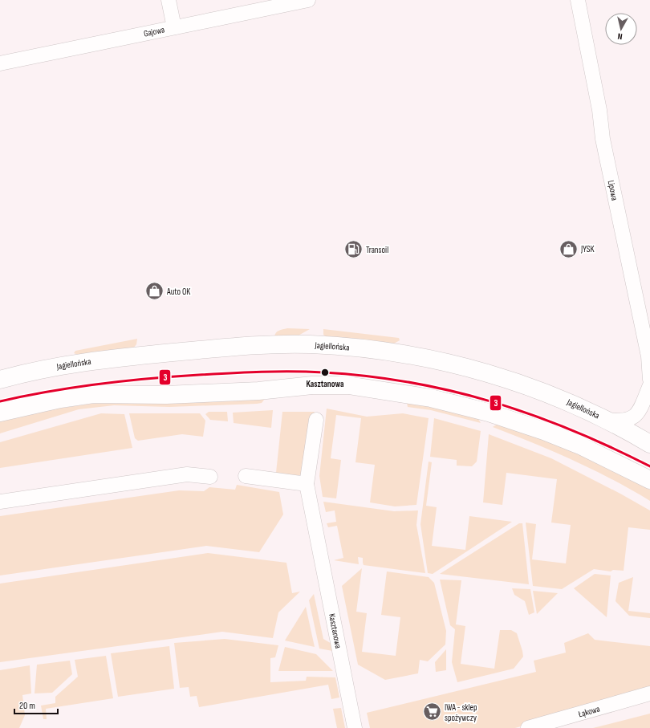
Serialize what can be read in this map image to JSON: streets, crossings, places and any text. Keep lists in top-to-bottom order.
{
  "streets": {
    "main road": ["Jagiellońska"],
    "street": [
      "Gajowa",
      "Lipowa",
      "Kasztanowa",
      "Łąkowa"
    ]
  },
  "places": {
    "shop": ["JYSK", "Auto OK"],
    "fuel station": ["Transoil"],
    "other": ["Kasztanowa"],
    "supermarket": ["IWA - sklep spożywczy"]
  },
  "lines": ["transit line 3"],
  "scale_bar": "20 m",
  "north": "bottom"
}
